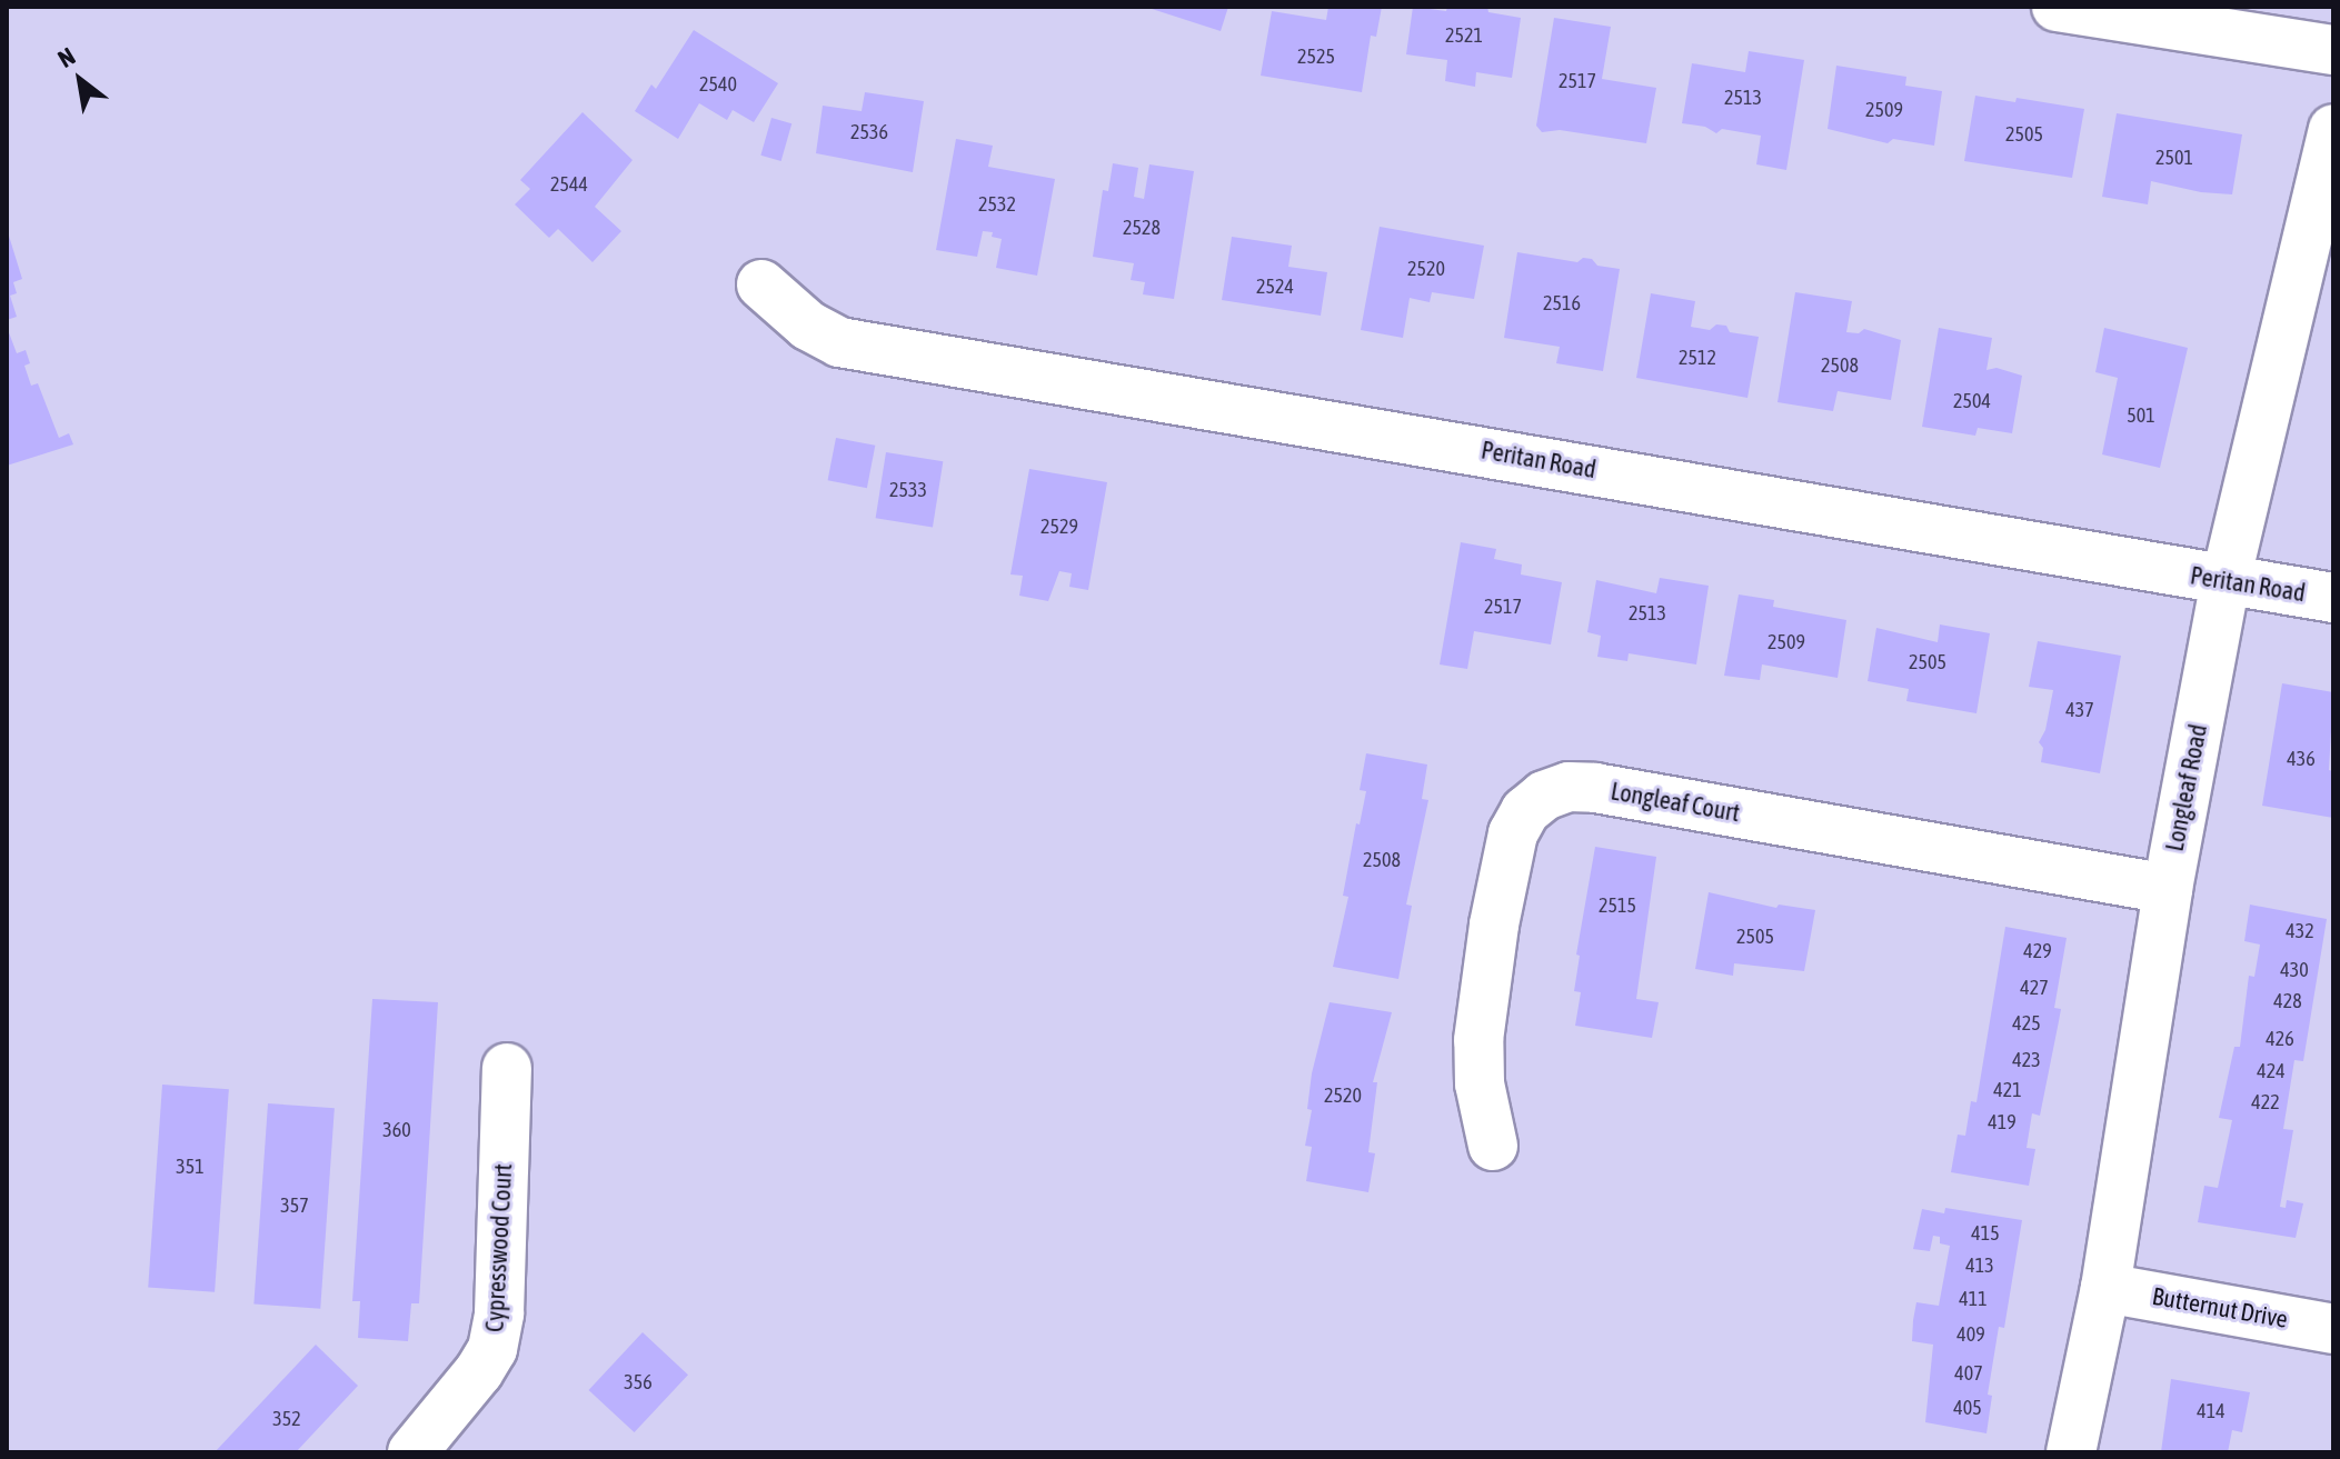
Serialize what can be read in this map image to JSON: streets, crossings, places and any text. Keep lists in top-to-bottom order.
{
  "streets": {
    "street": [
      "Peritan Road",
      "Longleaf Road",
      "Longleaf Court",
      "Cypresswood Court",
      "Butternut Drive"
    ]
  },
  "crossings": [
    ["Peritan Road", "Longleaf Road"],
    ["Longleaf Road", "Longleaf Court"],
    ["Longleaf Road", "Butternut Drive"]
  ],
  "house_numbers": [
    "2521",
    "2525",
    "2517",
    "2540",
    "2513",
    "2509",
    "2536",
    "2505",
    "2501",
    "2544",
    "2532",
    "2528",
    "2520",
    "2524",
    "2516",
    "2512",
    "2508",
    "2504",
    "501",
    "2533",
    "2529",
    "2517",
    "2513",
    "2509",
    "2505",
    "437",
    "436",
    "2508",
    "2515",
    "432",
    "2505",
    "429",
    "430",
    "427",
    "428",
    "425",
    "426",
    "423",
    "424",
    "421",
    "2520",
    "422",
    "419",
    "360",
    "351",
    "357",
    "415",
    "413",
    "411",
    "409",
    "407",
    "356",
    "405",
    "414",
    "352"
  ],
  "north": "top left"
}
